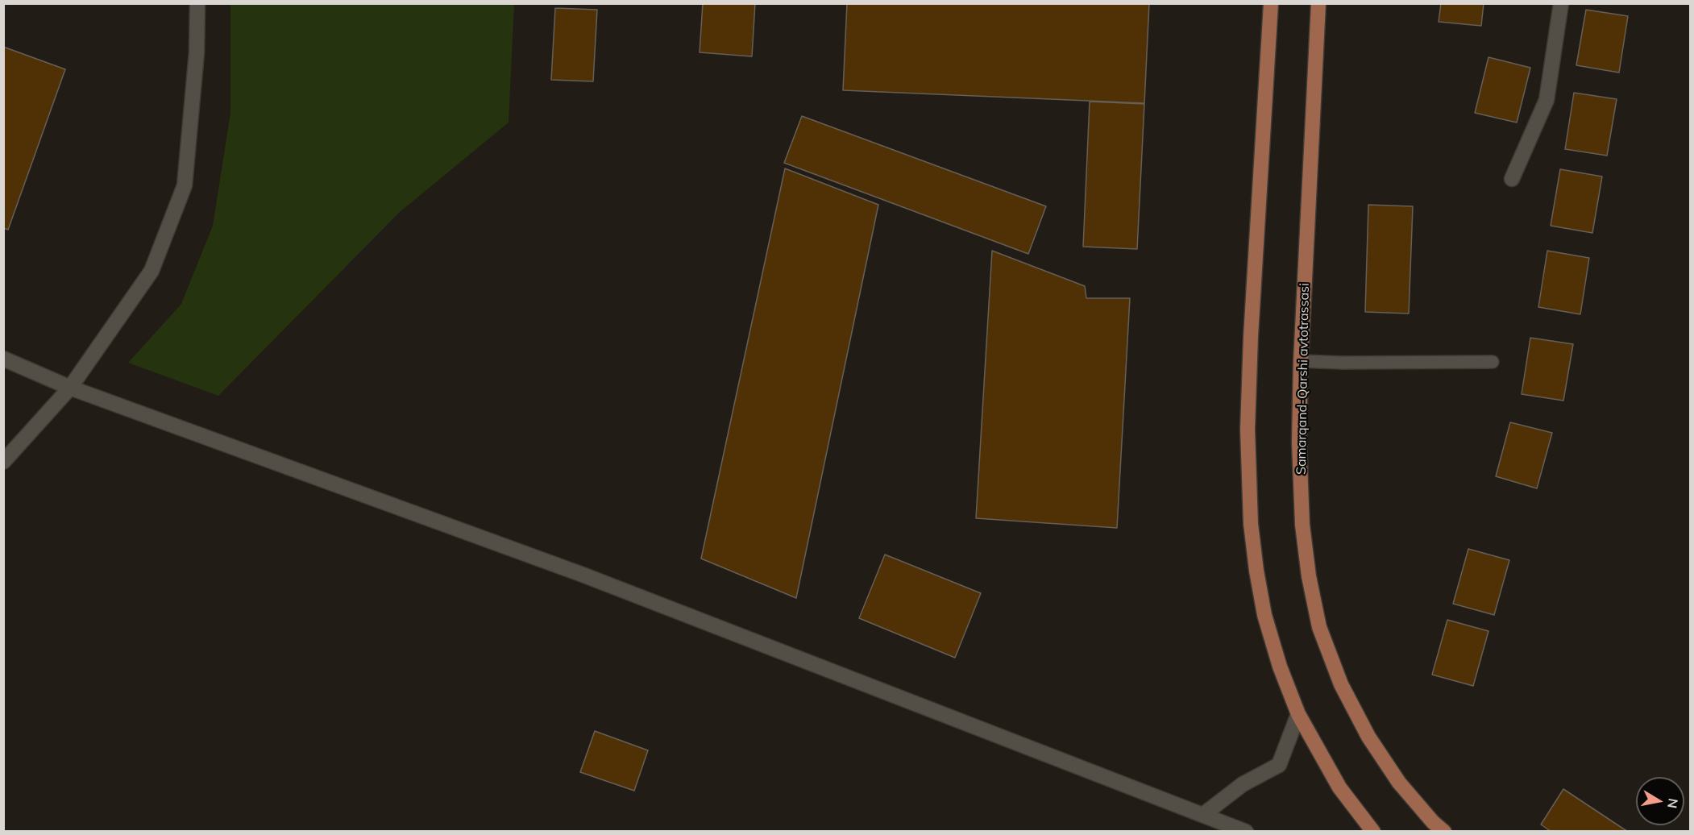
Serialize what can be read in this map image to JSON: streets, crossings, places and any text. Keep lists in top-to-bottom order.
{
  "streets": {
    "main road": ["Samarqand-Qarshi avtotrassasi"]
  },
  "north": "right"
}
